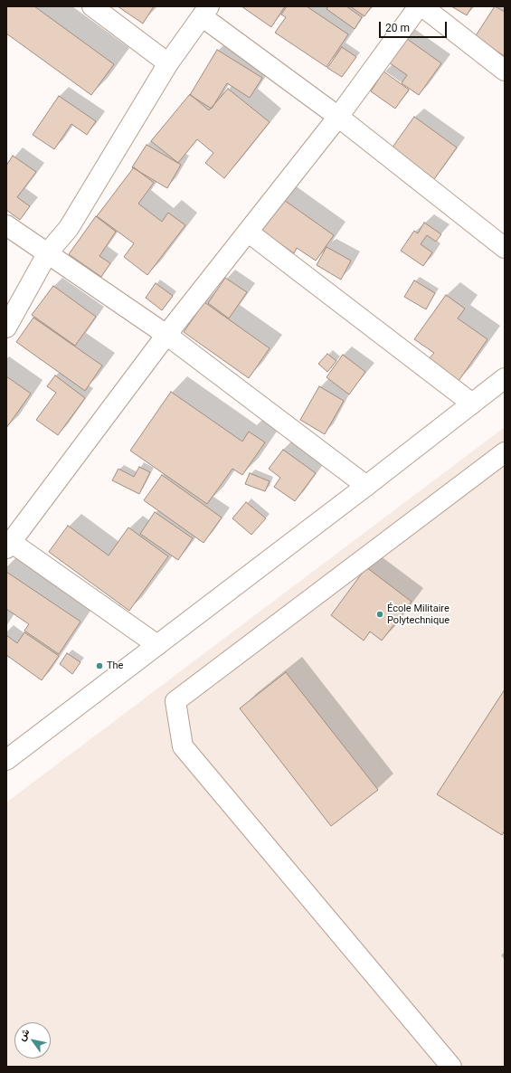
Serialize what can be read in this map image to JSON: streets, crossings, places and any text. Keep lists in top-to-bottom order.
{
  "places": ["École Militaire Polytechnique", "The"],
  "scale_bar": "20 m",
  "north": "top left"
}
